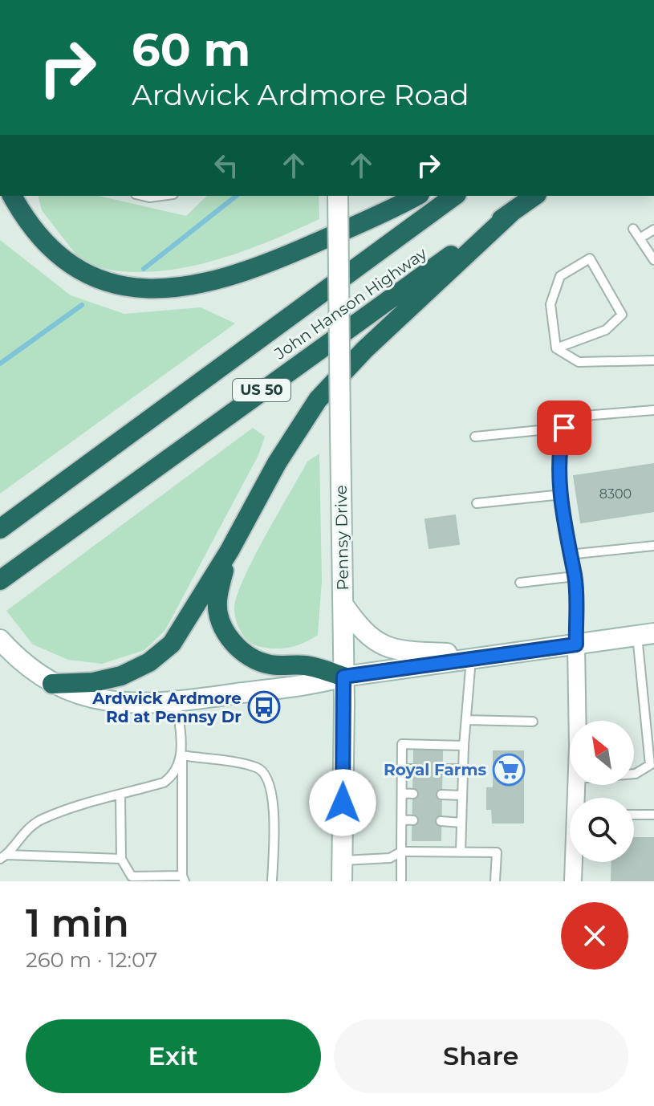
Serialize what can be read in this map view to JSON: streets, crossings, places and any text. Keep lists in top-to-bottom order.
{
  "streets": {
    "highway": ["John Hanson Highway", "US 50"],
    "main road": ["Pennsy Drive"]
  },
  "places": {
    "bus stop": ["Ardwick Ardmore Rd at Pennsy Dr"],
    "supermarket": ["Royal Farms"]
  },
  "house_numbers": ["8300"],
  "north": "top left",
  "page": {
    "turn": ["60 m", "Ardwick Ardmore Road"],
    "heading": ["1 min", "260 m · 12:07"],
    "buttons": ["Exit", "Share"]
  }
}
